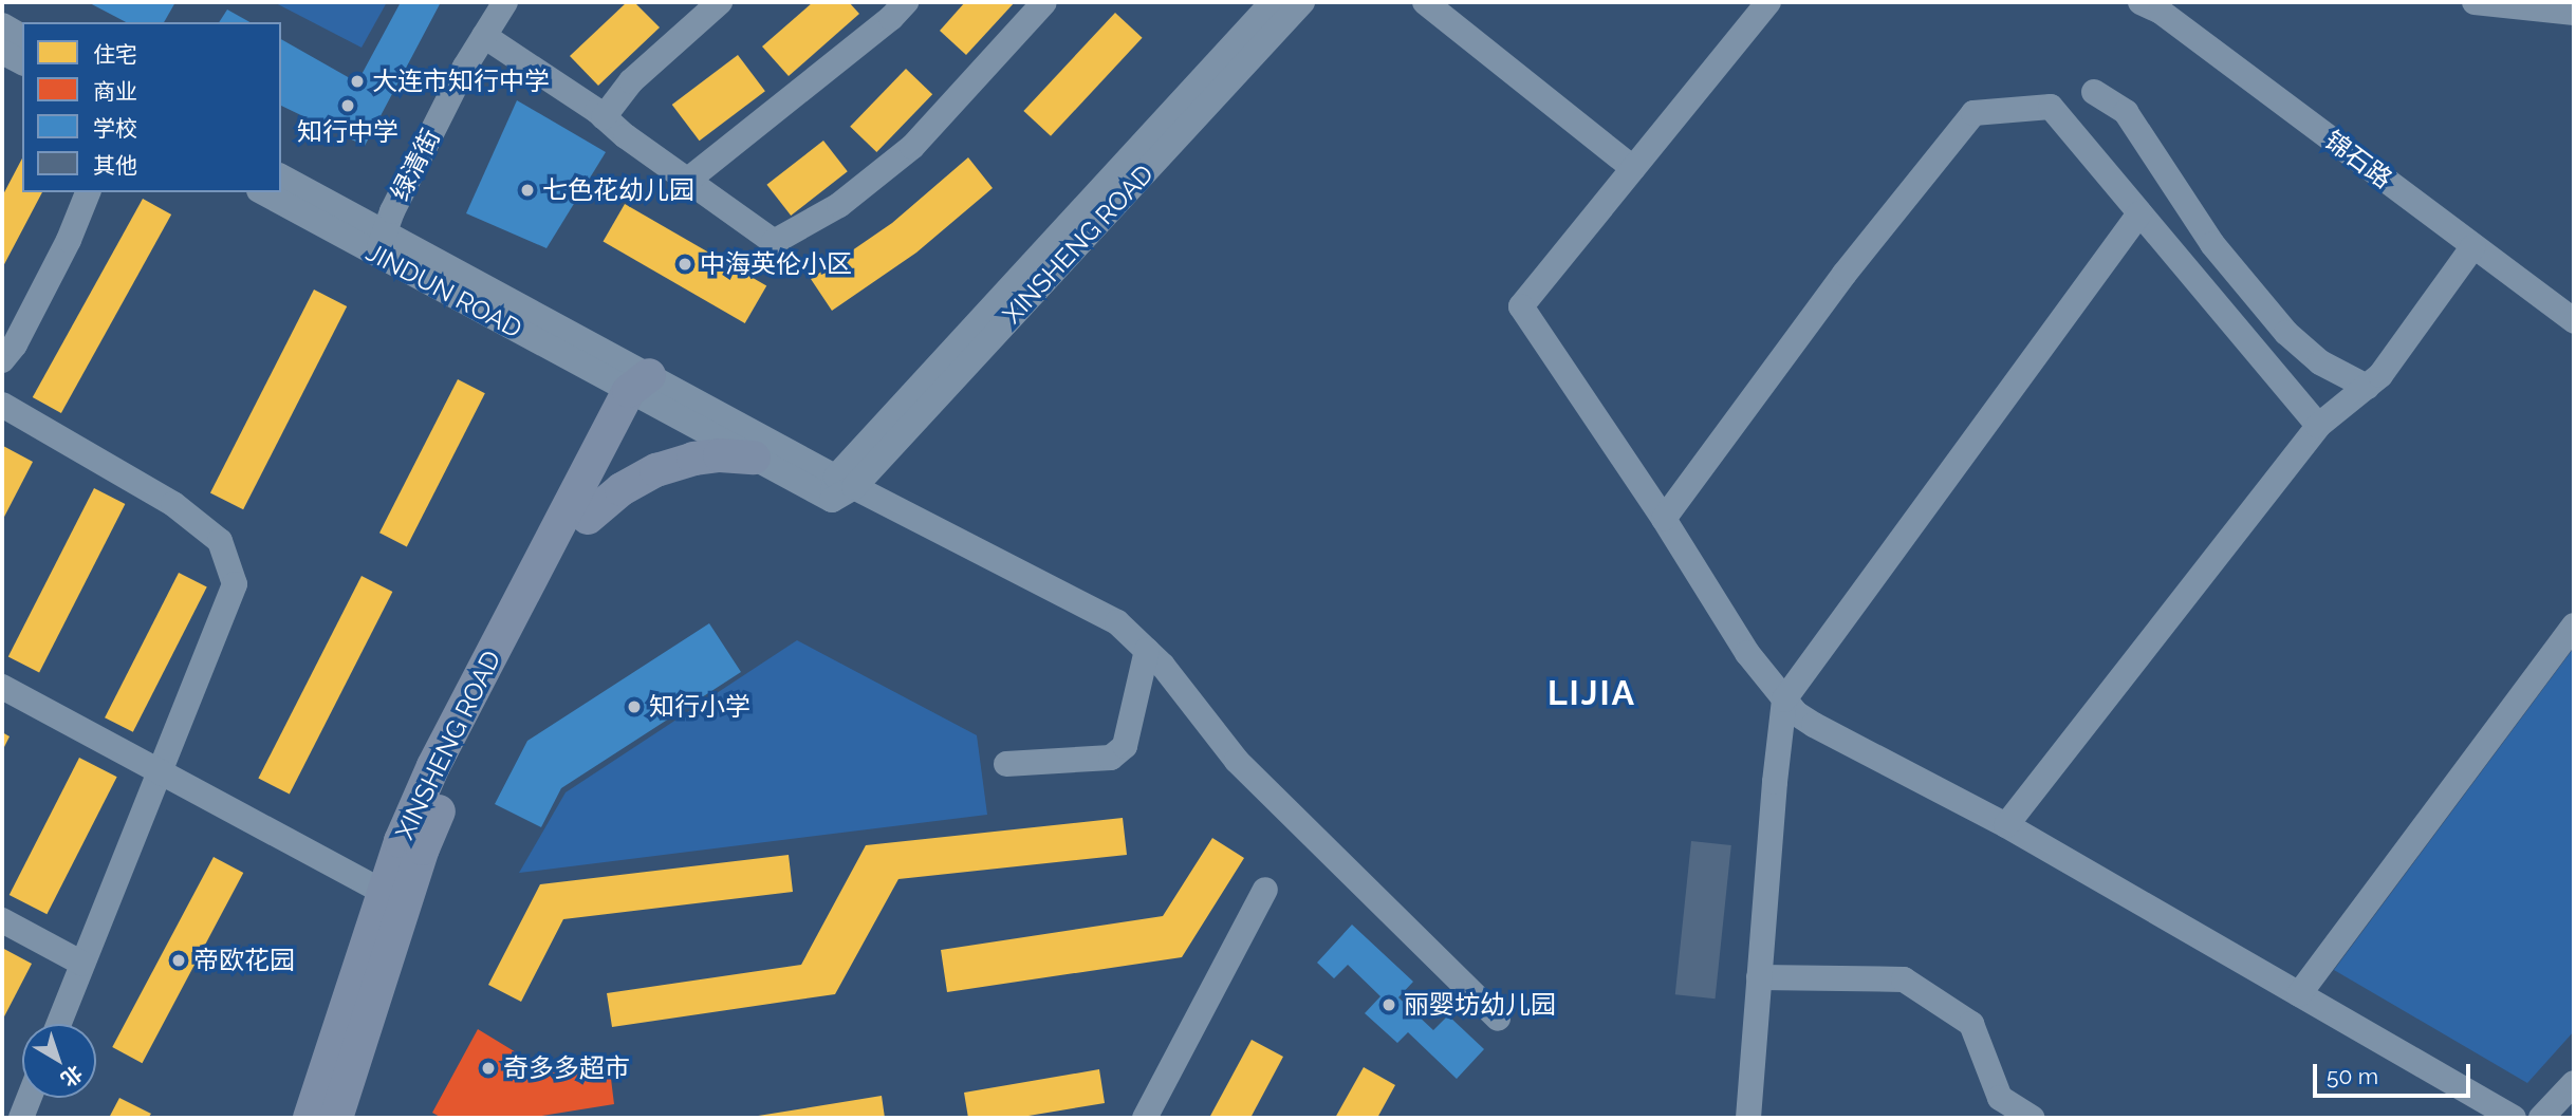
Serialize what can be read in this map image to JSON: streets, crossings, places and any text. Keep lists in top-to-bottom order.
{
  "streets": {
    "main road": ["XINSHENG ROAD"],
    "street": ["锦石路", "绿清街", "JINDUN ROAD"]
  },
  "crossings": [
    ["绿清街", "JINDUN ROAD"],
    ["XINSHENG ROAD", "JINDUN ROAD"]
  ],
  "districts": ["LIJIA"],
  "places": [
    "大连市知行中学",
    "知行中学",
    "七色花幼儿园",
    "中海英伦小区",
    "知行小学",
    "帝欧花园",
    "丽婴坊幼儿园",
    "奇多多超市"
  ],
  "legend": [
    "住宅",
    "商业",
    "学校",
    "其他"
  ],
  "scale_bar": "50 m",
  "north": "bottom right"
}
